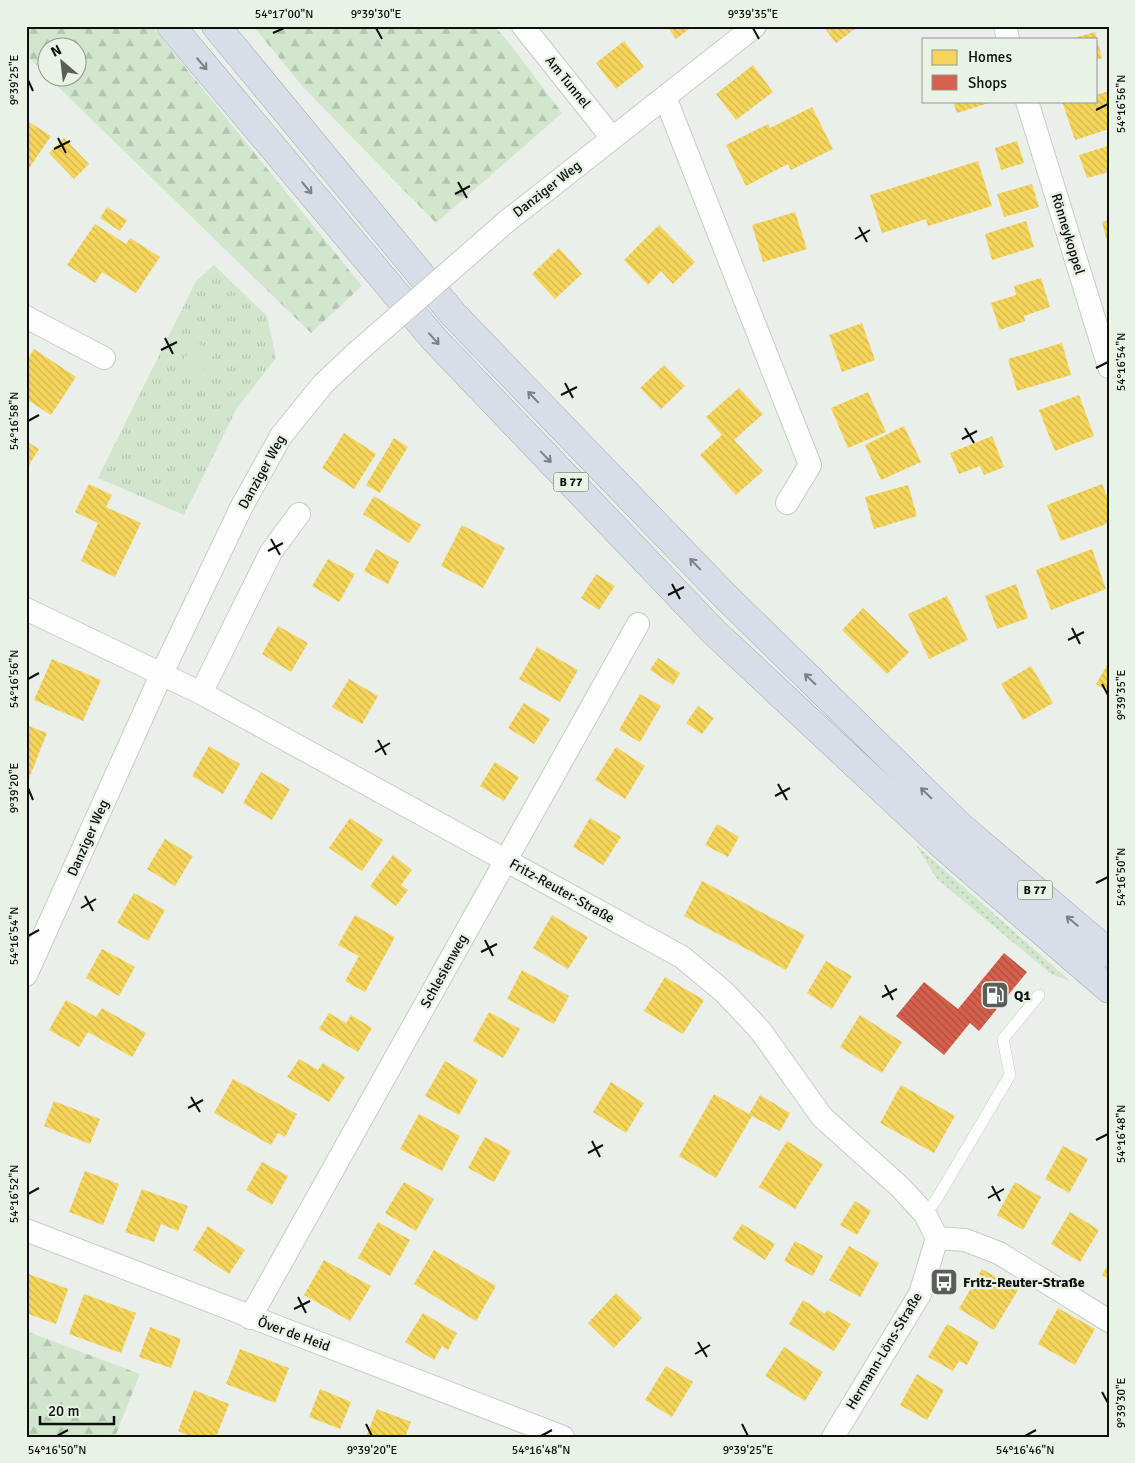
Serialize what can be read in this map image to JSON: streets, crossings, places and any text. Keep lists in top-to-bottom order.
{
  "streets": {
    "highway": ["B 77"],
    "street": [
      "Am Tunnel",
      "Danziger Weg",
      "Rönneykoppel",
      "Fritz-Reuter-Straße",
      "Schlesienweg",
      "Över de Heid",
      "Hermann-Löns-Straße"
    ]
  },
  "crossings": [
    ["Am Tunnel", "Danziger Weg"],
    ["Danziger Weg", "Fritz-Reuter-Straße"],
    ["Fritz-Reuter-Straße", "Schlesienweg"],
    ["Schlesienweg", "Över de Heid"]
  ],
  "places": {
    "fuel station": ["Q1"],
    "bus stop": ["Fritz-Reuter-Straße"]
  },
  "legend": ["Homes", "Shops"],
  "scale_bar": "20 m",
  "north": "top left",
  "coordinates": [
    "54°17'00\"N",
    "9°39'30\"E",
    "9°39'35\"E",
    "9°39'25\"E",
    "54°16'56\"N",
    "54°16'54\"N",
    "54°16'58\"N",
    "9°39'20\"E",
    "54°16'50\"N",
    "54°16'48\"N",
    "54°16'52\"N",
    "54°16'46\"N"
  ]
}
